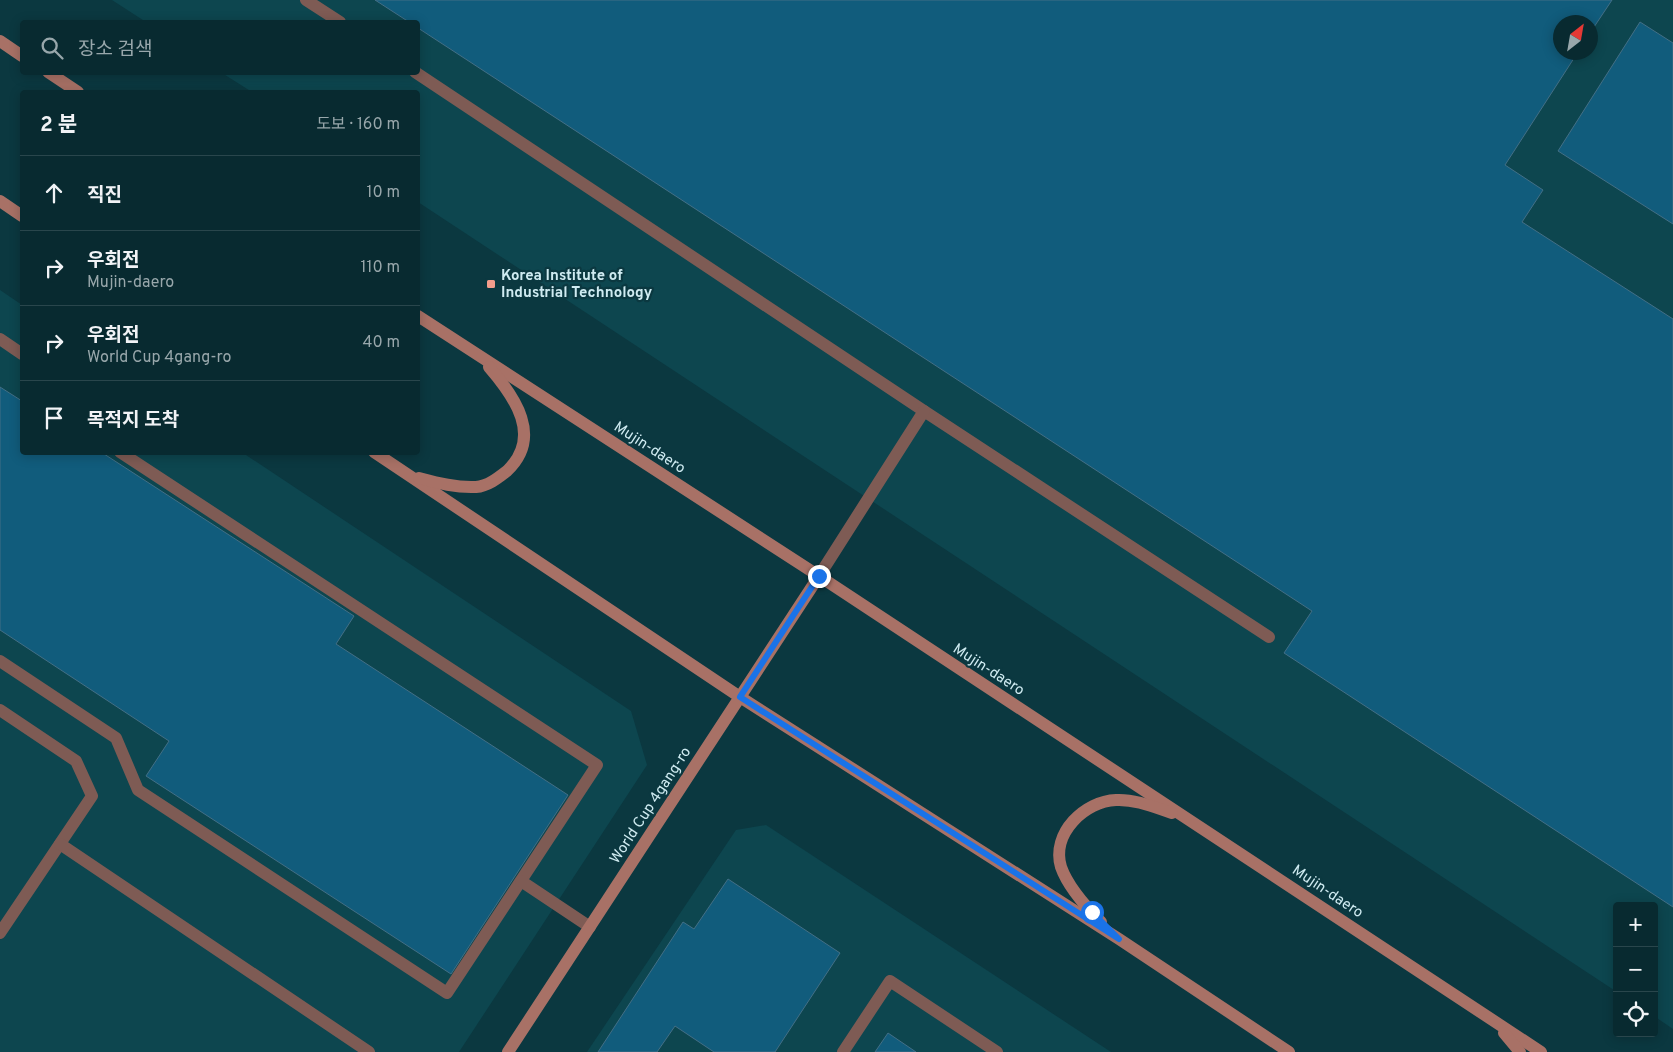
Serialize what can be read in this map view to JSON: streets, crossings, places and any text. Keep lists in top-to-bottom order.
{
  "streets": {
    "main road": ["Mujin-daero", "World Cup 4gang-ro"]
  },
  "crossings": [
    ["Mujin-daero", "World Cup 4gang-ro"]
  ],
  "places": {
    "transit": ["Korea Institute of Industrial Technology"]
  },
  "north": "top right",
  "page": {
    "search": "장소 검색",
    "heading": ["2 분", "도보 · 160 m"],
    "list": [
      ["직진", "10 m"],
      ["우회전", "Mujin-daero", "110 m"],
      ["우회전", "World Cup 4gang-ro", "40 m"],
      "목적지 도착"
    ],
    "map_buttons": ["+", "−"]
  }
}
